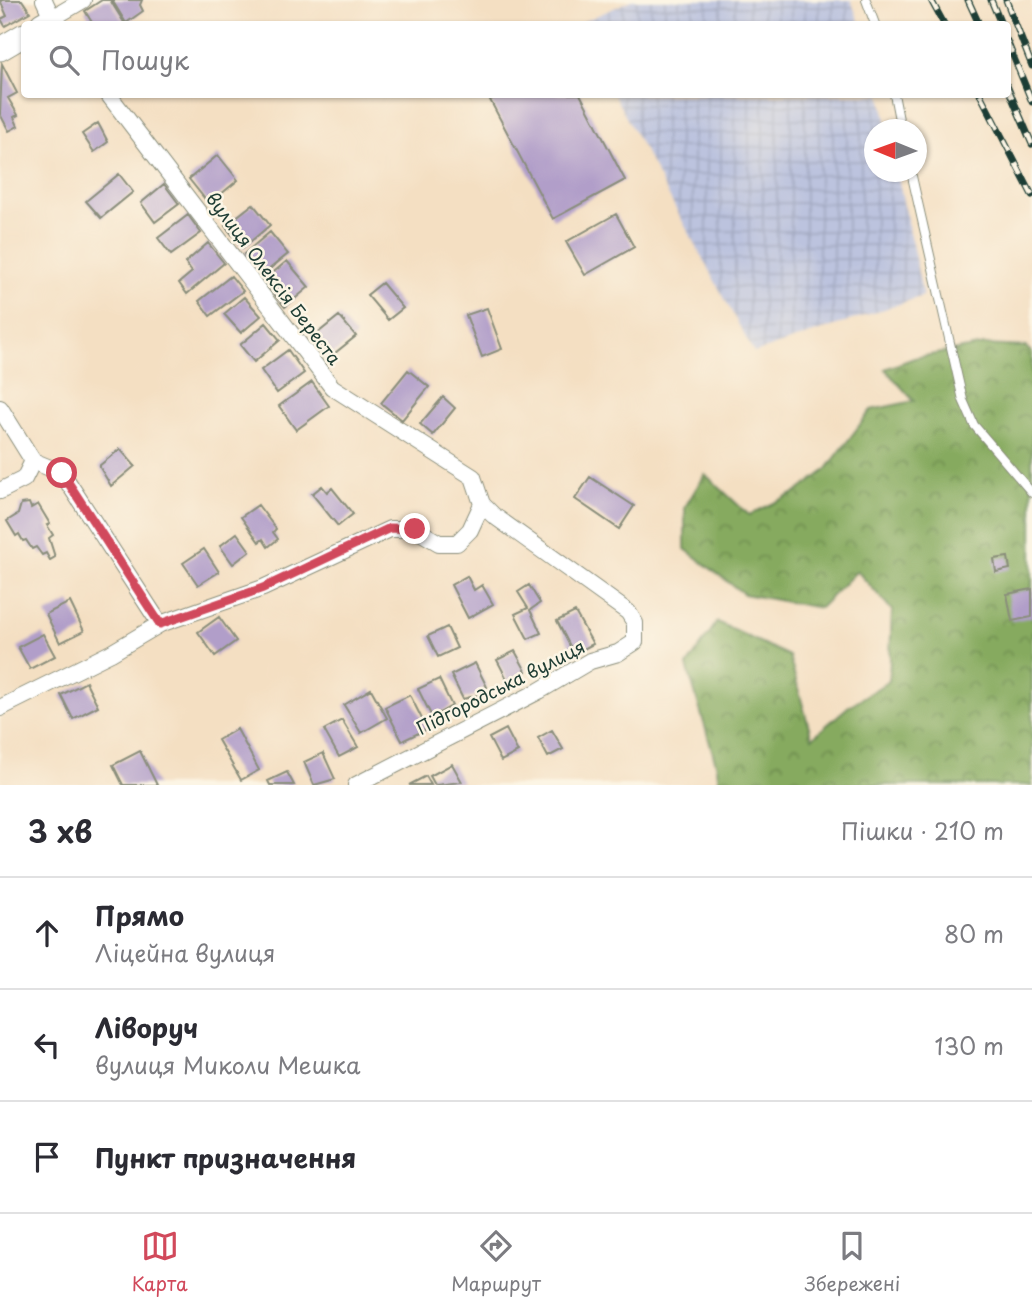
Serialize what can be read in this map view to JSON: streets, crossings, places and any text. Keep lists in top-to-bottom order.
{
  "streets": {
    "street": ["вулиця Олексія Береста", "Підгородська вулиця"]
  },
  "crossings": [
    ["вулиця Олексія Береста", "Підгородська вулиця"]
  ],
  "north": "left",
  "page": {
    "search": "Пошук",
    "heading": ["3 хв", "Пішки · 210 m"],
    "list": [
      ["Прямо", "Ліцейна вулиця", "80 m"],
      ["Ліворуч", "вулиця Миколи Мешка", "130 m"],
      "Пункт призначення"
    ],
    "nav": ["Карта", "Маршрут", "Збережені"]
  }
}
